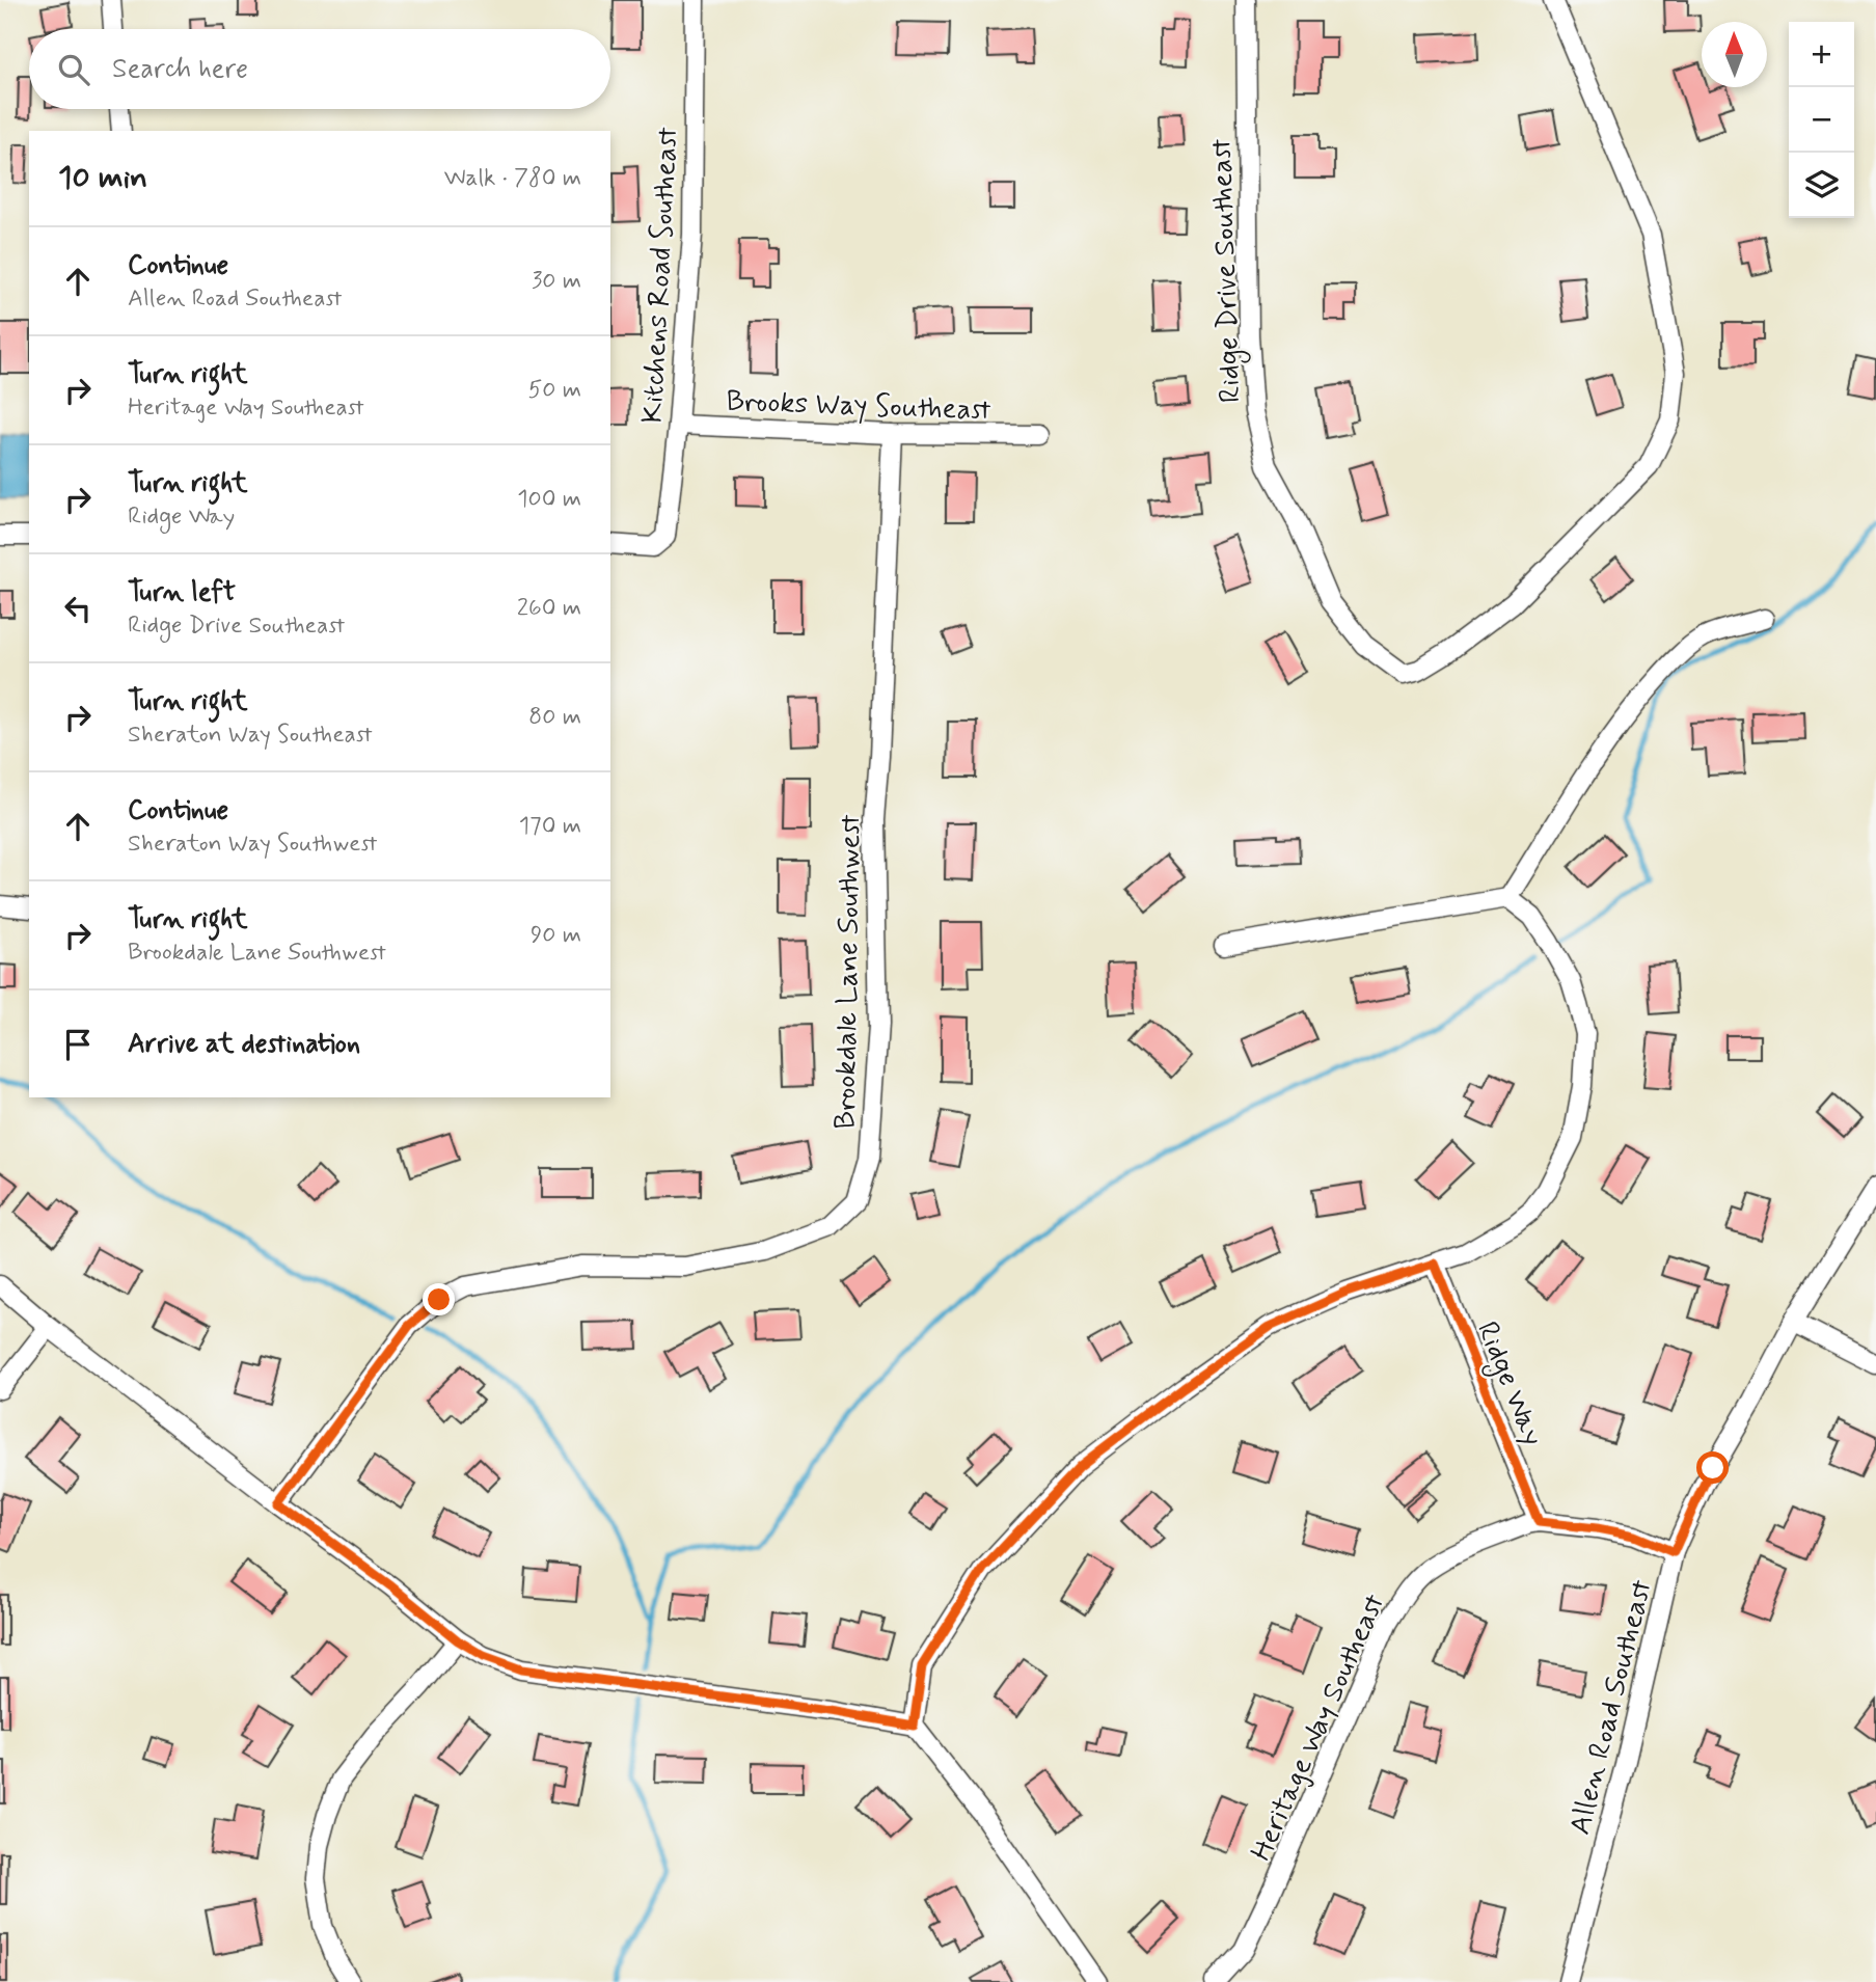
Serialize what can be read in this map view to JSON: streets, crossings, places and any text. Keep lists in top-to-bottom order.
{
  "streets": {
    "street": [
      "Ridge Drive Southeast",
      "Kitchens Road Southeast",
      "Brooks Way Southeast",
      "Brookdale Lane Southwest",
      "Ridge Way",
      "Allen Road Southeast",
      "Heritage Way Southeast"
    ]
  },
  "crossings": [
    ["Kitchens Road Southeast", "Brooks Way Southeast"],
    ["Brooks Way Southeast", "Brookdale Lane Southwest"],
    ["Ridge Way", "Heritage Way Southeast"],
    ["Allen Road Southeast", "Heritage Way Southeast"]
  ],
  "north": "top",
  "page": {
    "map_buttons": ["+", "−"],
    "search": "Search here",
    "heading": ["10 min", "Walk · 780 m"],
    "list": [
      ["Continue", "Allen Road Southeast", "30 m"],
      ["Turn right", "Heritage Way Southeast", "50 m"],
      ["Turn right", "Ridge Way", "100 m"],
      ["Turn left", "Ridge Drive Southeast", "260 m"],
      ["Turn right", "Sheraton Way Southeast", "80 m"],
      ["Continue", "Sheraton Way Southwest", "170 m"],
      ["Turn right", "Brookdale Lane Southwest", "90 m"],
      "Arrive at destination"
    ]
  }
}
